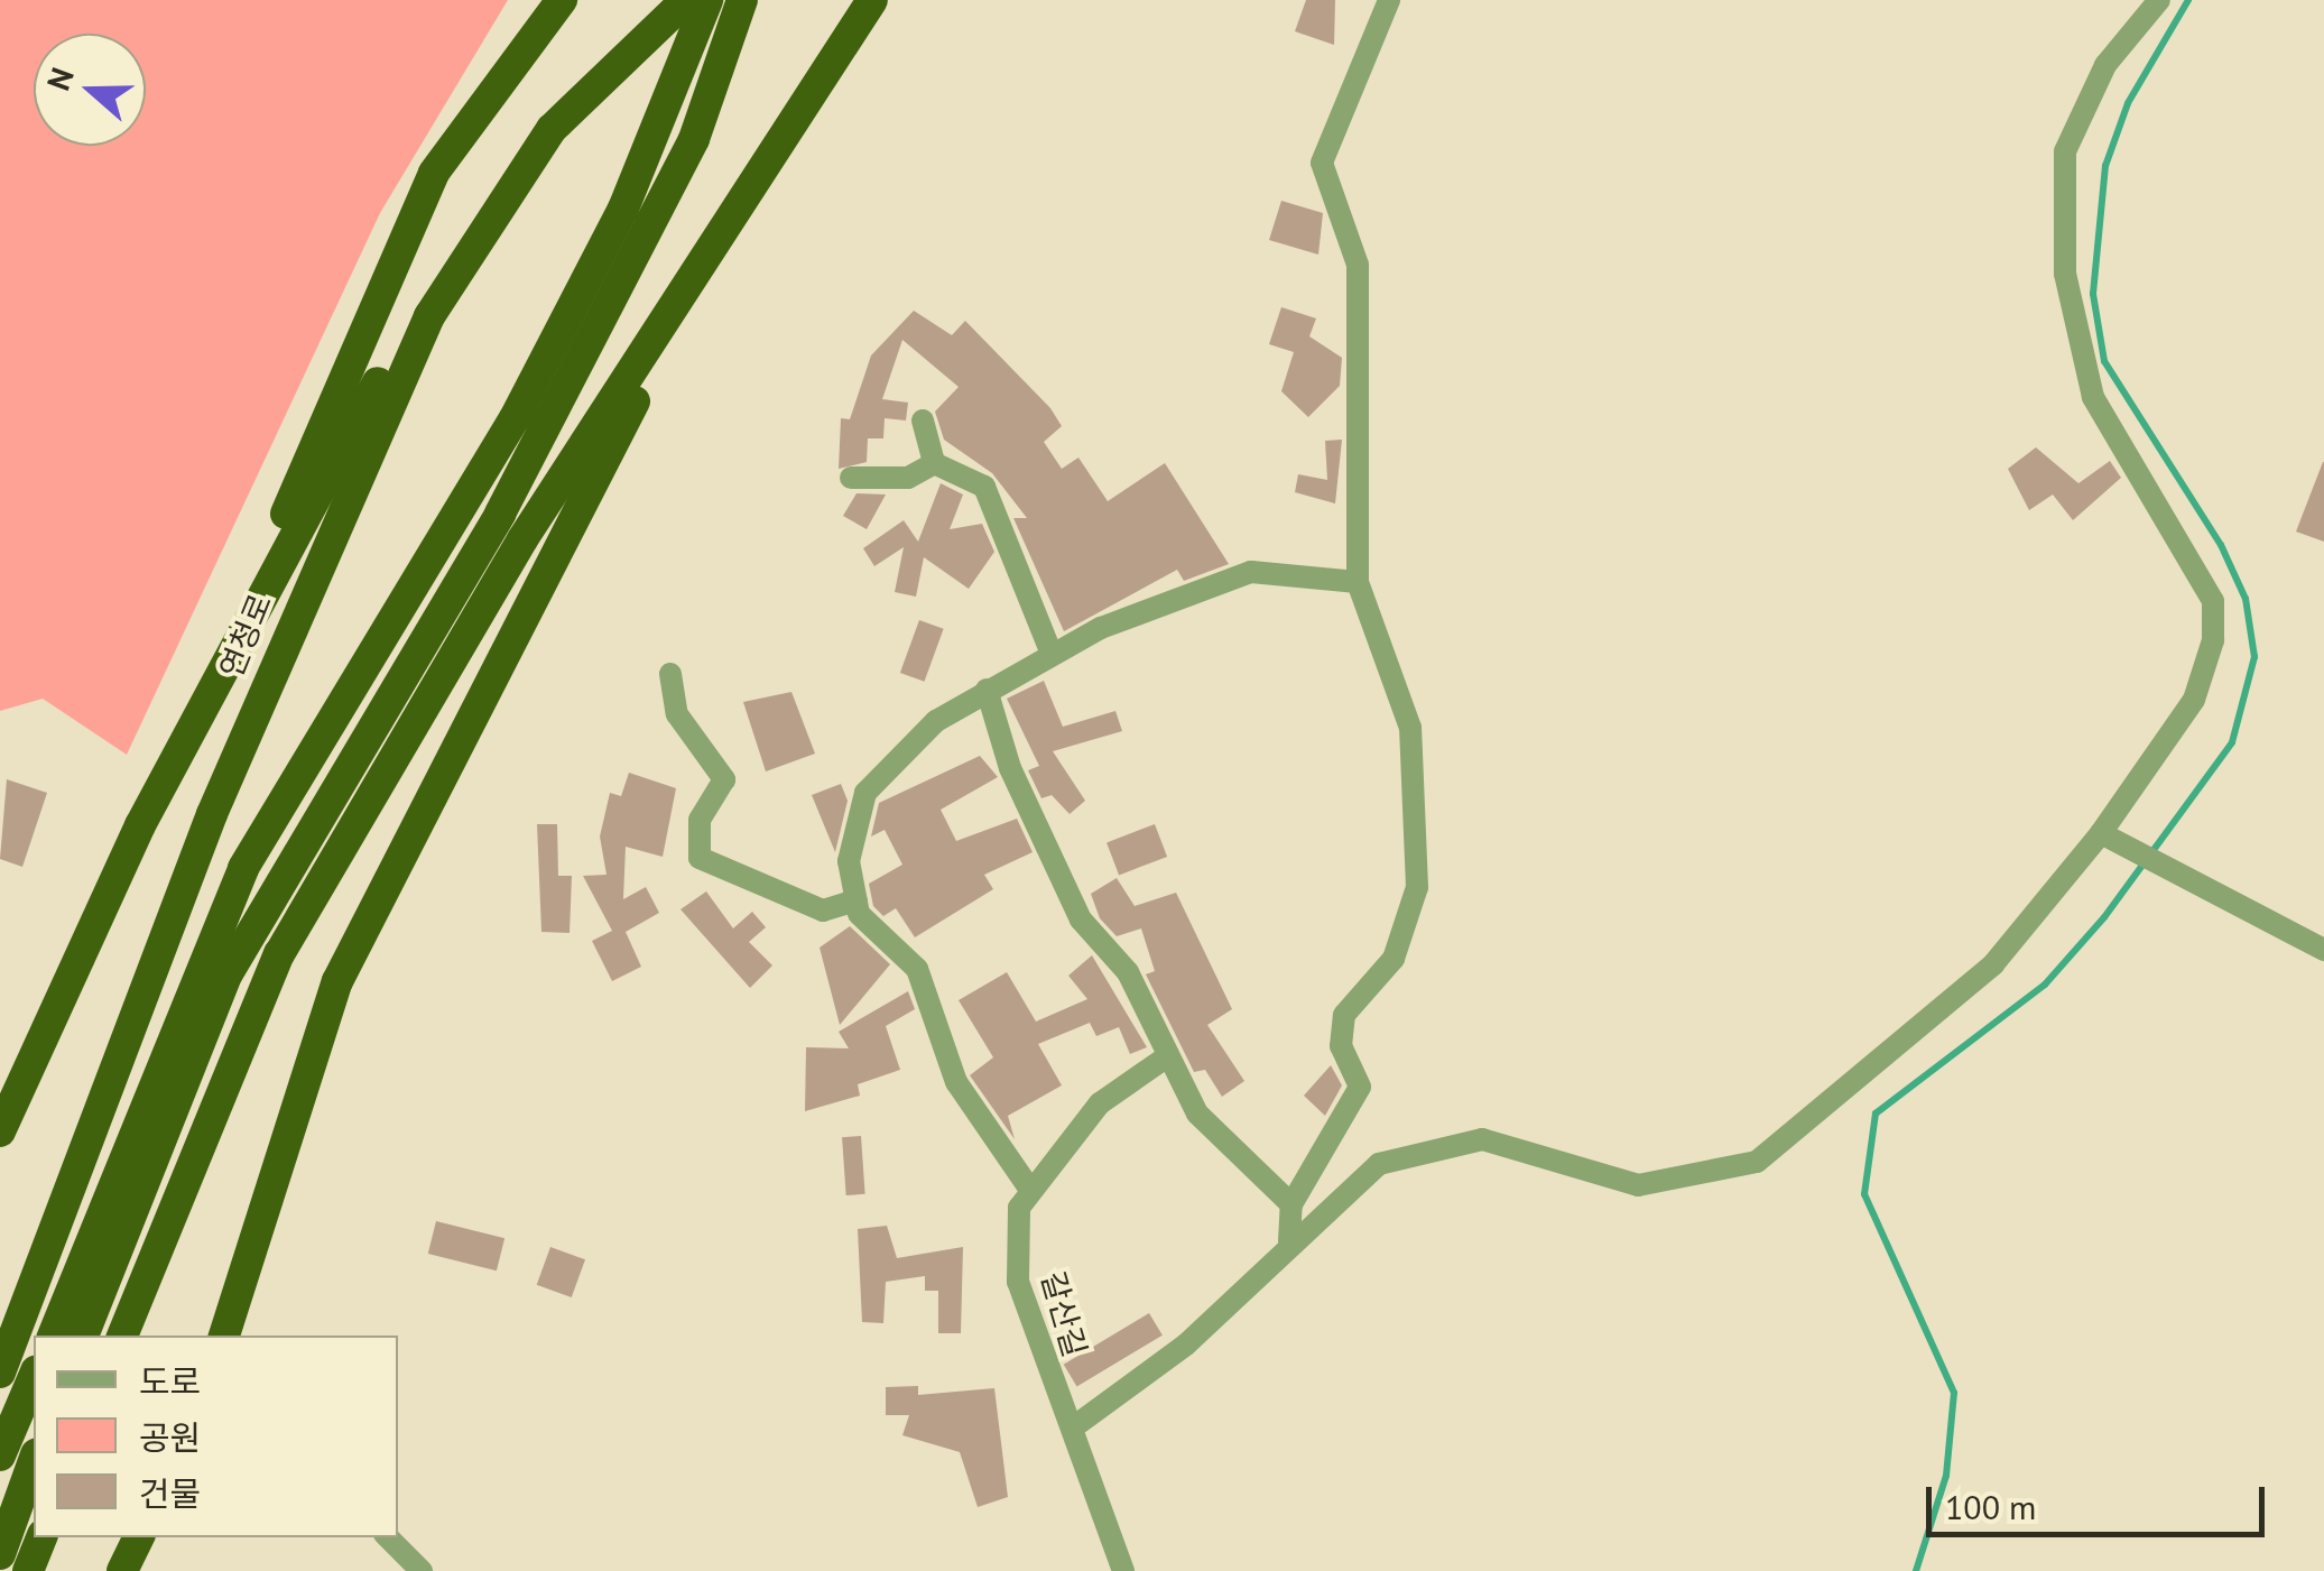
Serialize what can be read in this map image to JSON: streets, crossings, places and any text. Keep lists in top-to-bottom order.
{
  "streets": {
    "highway": ["연청로"],
    "street": ["갈산길"]
  },
  "legend": ["도로", "공원", "건물"],
  "scale_bar": "100 m",
  "north": "left"
}
